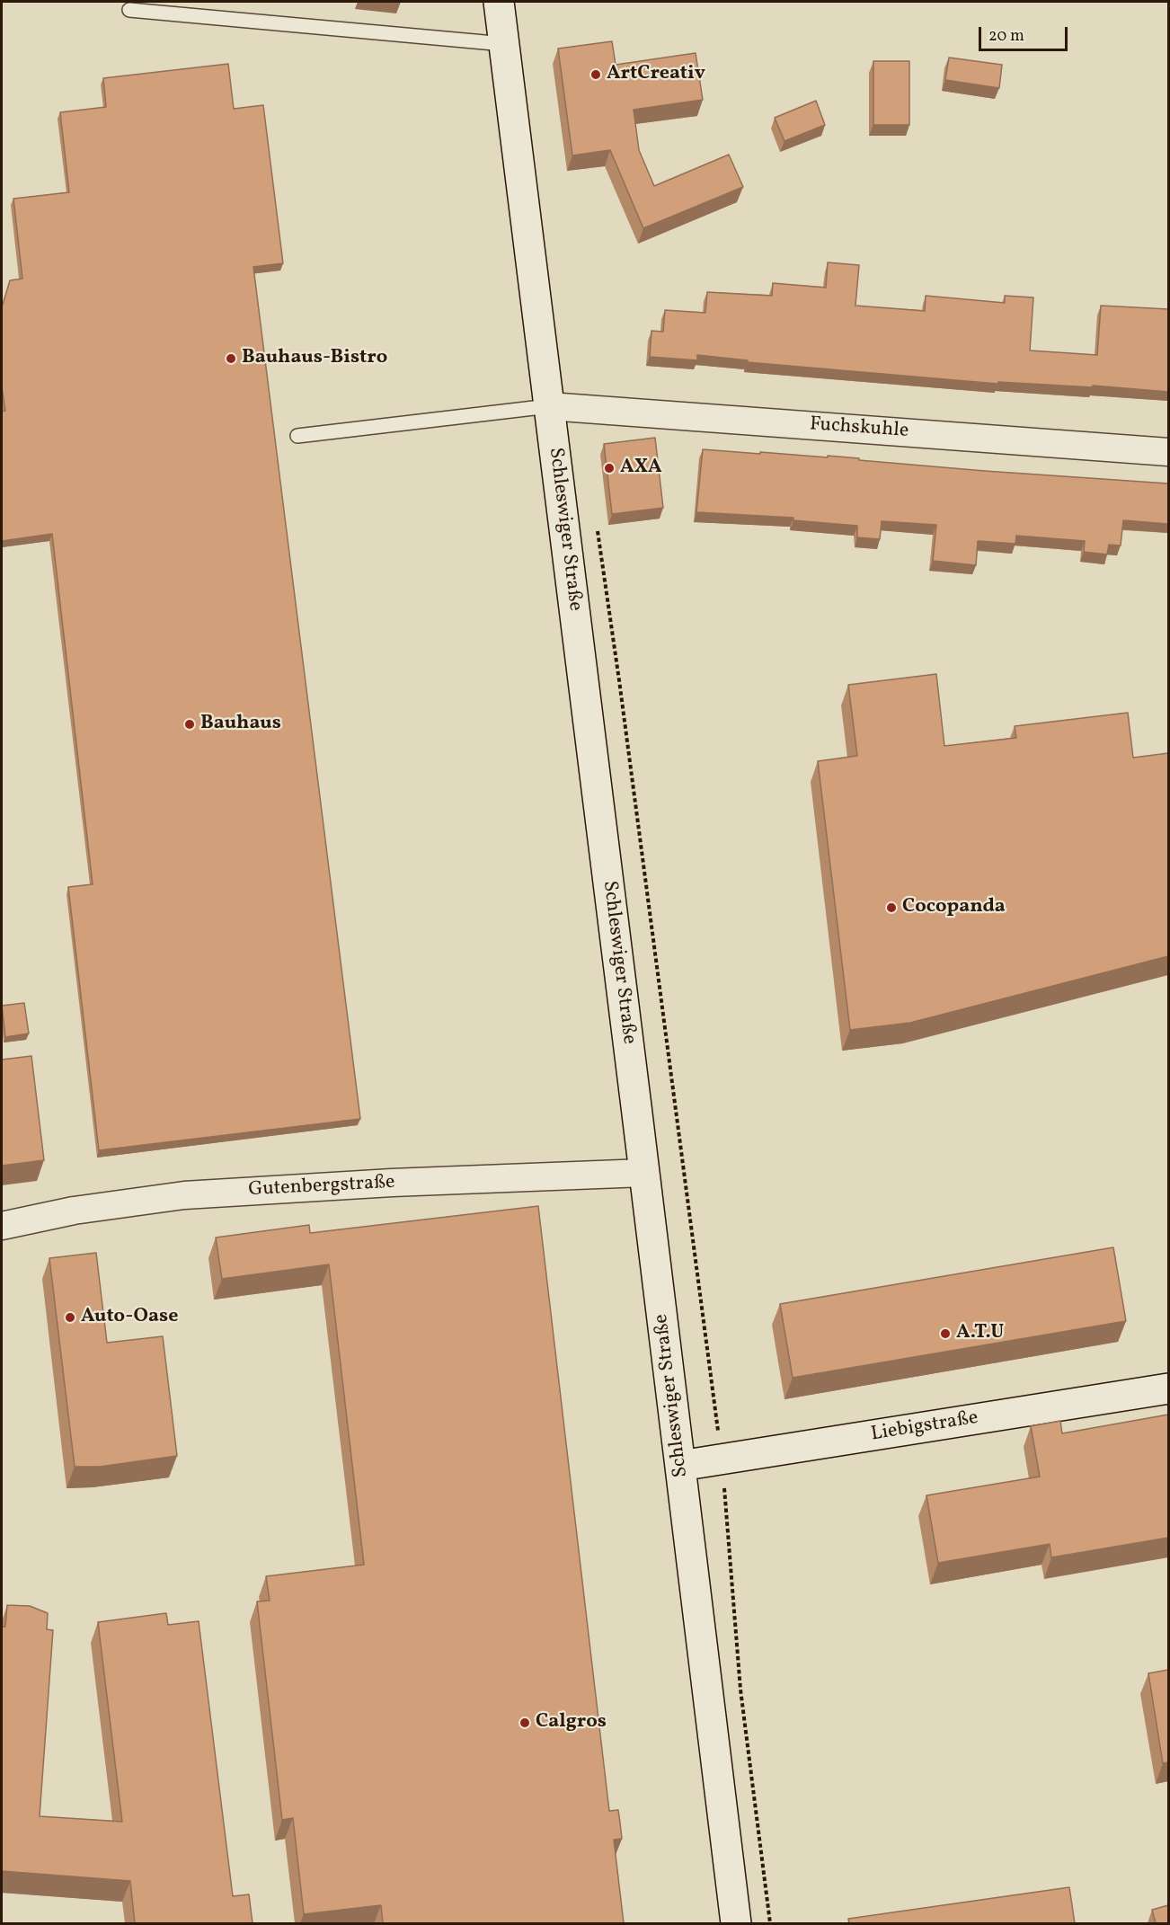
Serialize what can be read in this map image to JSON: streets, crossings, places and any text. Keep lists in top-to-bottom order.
{
  "streets": {
    "main road": ["Schleswiger Straße", "Liebigstraße"],
    "street": ["Fuchskuhle", "Gutenbergstraße"]
  },
  "crossings": [
    ["Fuchskuhle", "Schleswiger Straße"],
    ["Schleswiger Straße", "Gutenbergstraße"],
    ["Schleswiger Straße", "Liebigstraße"]
  ],
  "places": [
    "ArtCreativ",
    "Bauhaus-Bistro",
    "AXA",
    "Bauhaus",
    "Cocopanda",
    "Auto-Oase",
    "A.T.U",
    "Calgros"
  ],
  "scale_bar": "20 m"
}
